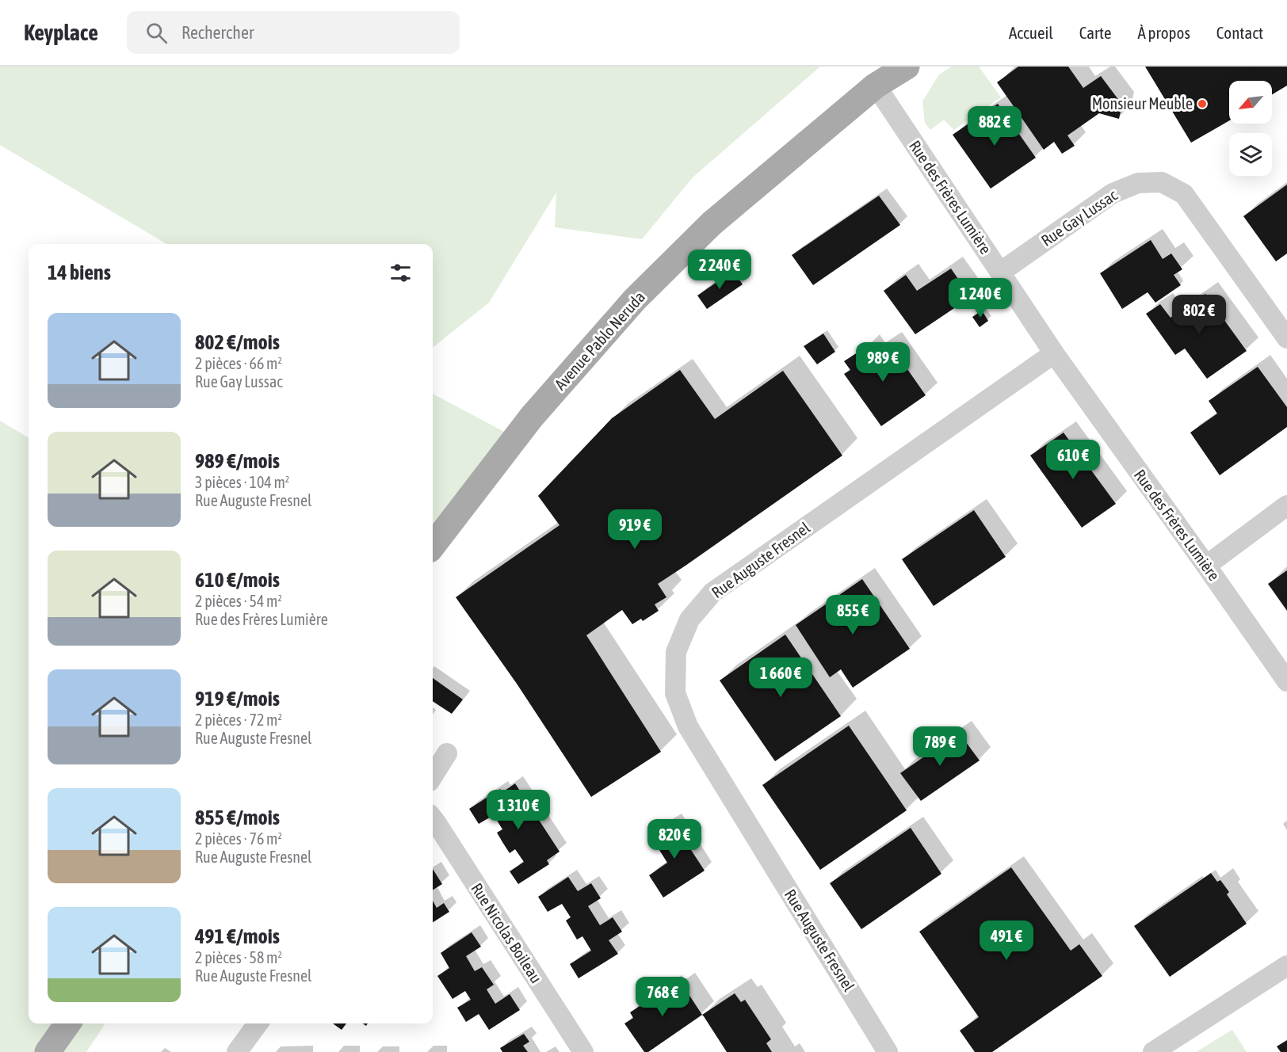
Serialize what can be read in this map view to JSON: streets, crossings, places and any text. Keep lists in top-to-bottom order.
{
  "streets": {
    "main road": ["Avenue Pablo Neruda"],
    "street": [
      "Rue des Frères Lumière",
      "Rue Gay Lussac",
      "Rue Auguste Fresnel",
      "Rue Nicolas Boileau"
    ]
  },
  "crossings": [
    ["Rue des Frères Lumière", "Rue Gay Lussac"],
    ["Rue des Frères Lumière", "Avenue Pablo Neruda"],
    ["Rue des Frères Lumière", "Rue Auguste Fresnel"]
  ],
  "places": ["Monsieur Meuble"],
  "north": "bottom left",
  "page": {
    "header": "Keyplace",
    "search": "Rechercher",
    "nav": [
      "Accueil",
      "Carte",
      "À propos",
      "Contact"
    ],
    "price": [
      "882 €",
      "2 240 €",
      "1 240 €",
      "802 €",
      "989 €",
      "610 €",
      "919 €",
      "855 €",
      "1 660 €",
      "789 €",
      "1 310 €",
      "820 €",
      "491 €",
      "768 €"
    ],
    "heading": "14 biens",
    "list": [
      {
        "name": "802 €/mois",
        "note": "2 pièces · 66 m² · Rue Gay Lussac"
      },
      {
        "name": "989 €/mois",
        "note": "3 pièces · 104 m² · Rue Auguste Fresnel"
      },
      {
        "name": "610 €/mois",
        "note": "2 pièces · 54 m² · Rue des Frères Lumière"
      },
      {
        "name": "919 €/mois",
        "note": "2 pièces · 72 m² · Rue Auguste Fresnel"
      },
      {
        "name": "855 €/mois",
        "note": "2 pièces · 76 m² · Rue Auguste Fresnel"
      },
      {
        "name": "491 €/mois",
        "note": "2 pièces · 58 m² · Rue Auguste Fresnel"
      }
    ]
  }
}
